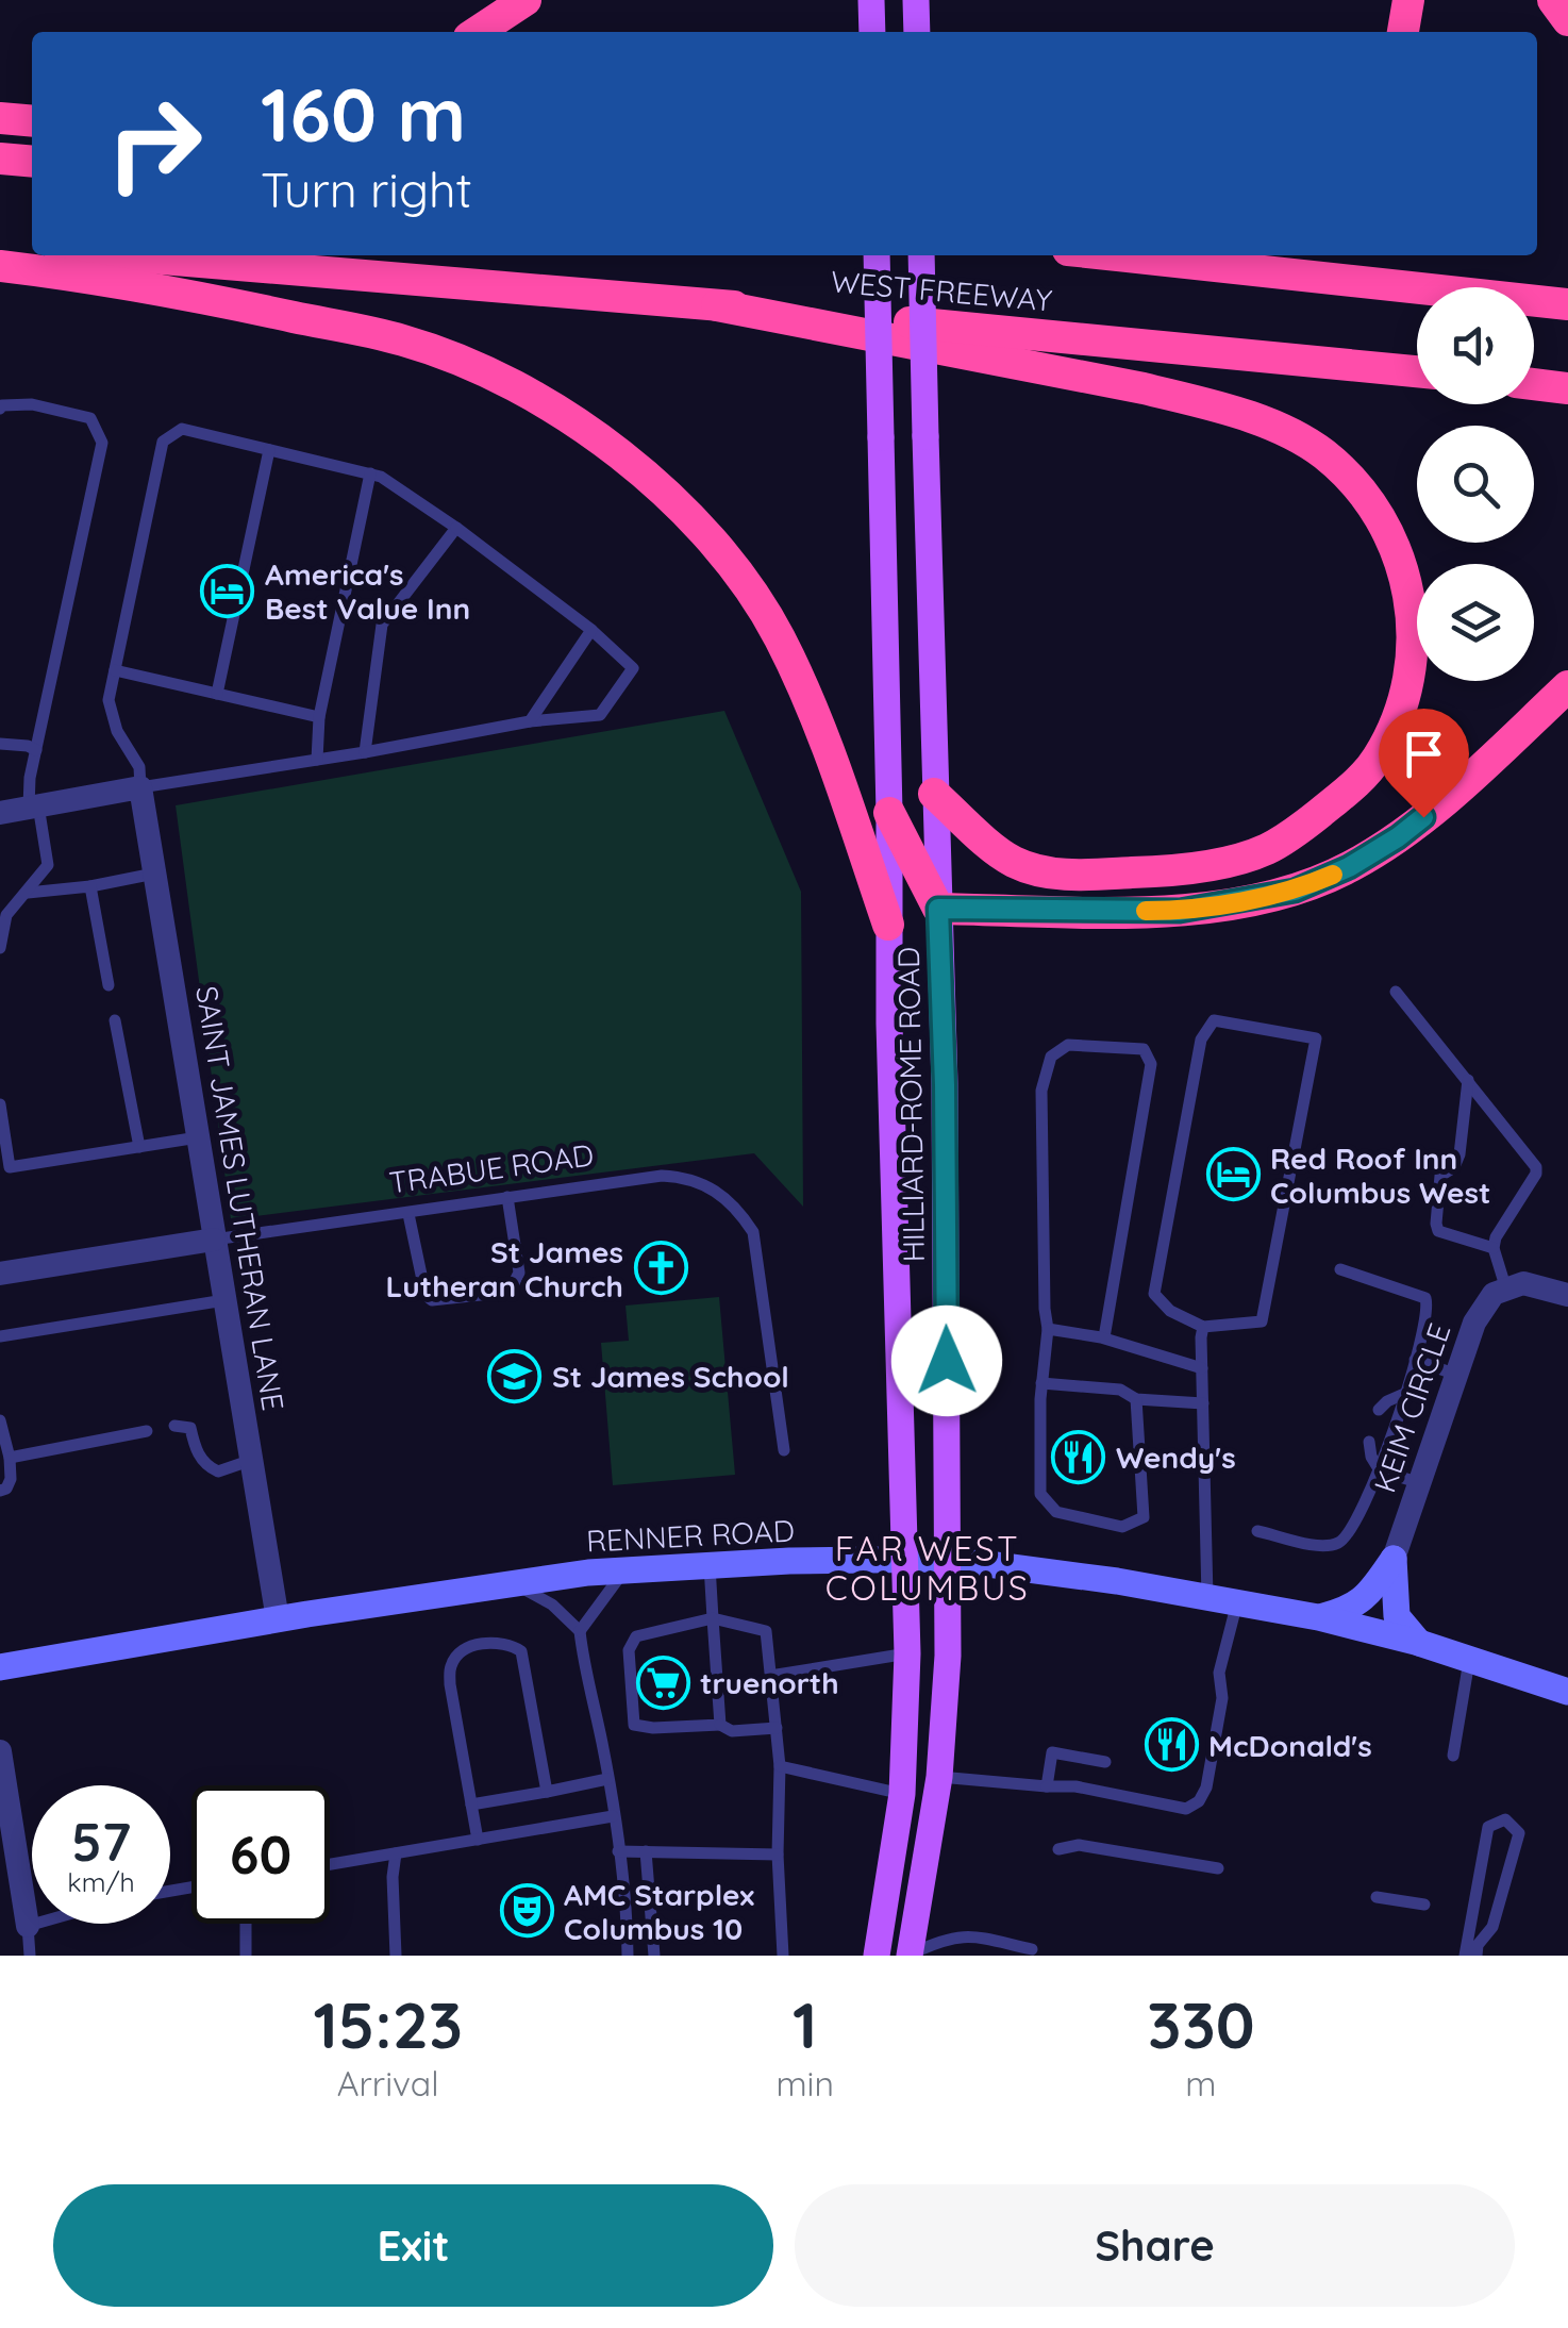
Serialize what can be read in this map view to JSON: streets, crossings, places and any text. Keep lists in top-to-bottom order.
{
  "streets": {
    "highway": ["WEST FREEWAY"],
    "main road": ["HILLIARD-ROME ROAD", "RENNER ROAD"],
    "street": ["TRABUE ROAD", "SAINT JAMES LUTHERAN LANE", "KEIM CIRCLE"]
  },
  "crossings": [
    ["HILLIARD-ROME ROAD", "RENNER ROAD"],
    ["TRABUE ROAD", "SAINT JAMES LUTHERAN LANE"],
    ["SAINT JAMES LUTHERAN LANE", "RENNER ROAD"]
  ],
  "districts": ["FAR WEST COLUMBUS"],
  "places": {
    "hotel": ["America's Best Value Inn", "Red Roof Inn Columbus West"],
    "church": ["St James Lutheran Church"],
    "school or university": ["St James School"],
    "restaurant": ["Wendy's", "McDonald's"],
    "supermarket": ["truenorth"],
    "theatre": ["AMC Starplex Columbus 10"]
  },
  "page": {
    "turn": ["160 m", "Turn right"],
    "speed": "57 km/h",
    "limit": "60",
    "eta": [
      "15:23",
      "Arrival",
      "1",
      "min",
      "330",
      "m"
    ],
    "buttons": ["Exit", "Share"]
  }
}
